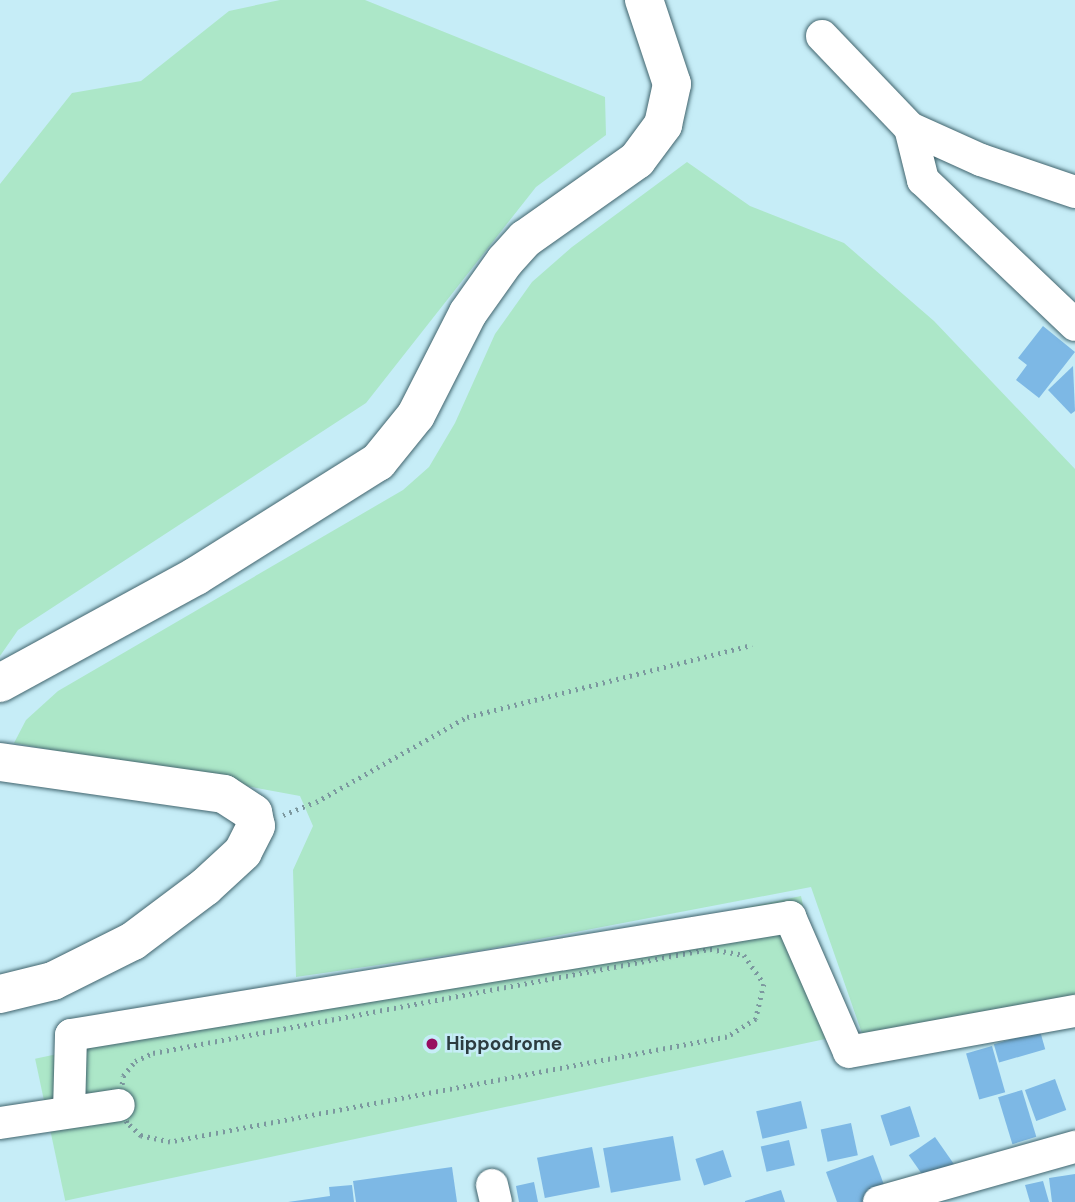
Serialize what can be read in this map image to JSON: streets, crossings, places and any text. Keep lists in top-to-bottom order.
{
  "places": ["Hippodrome"]
}
